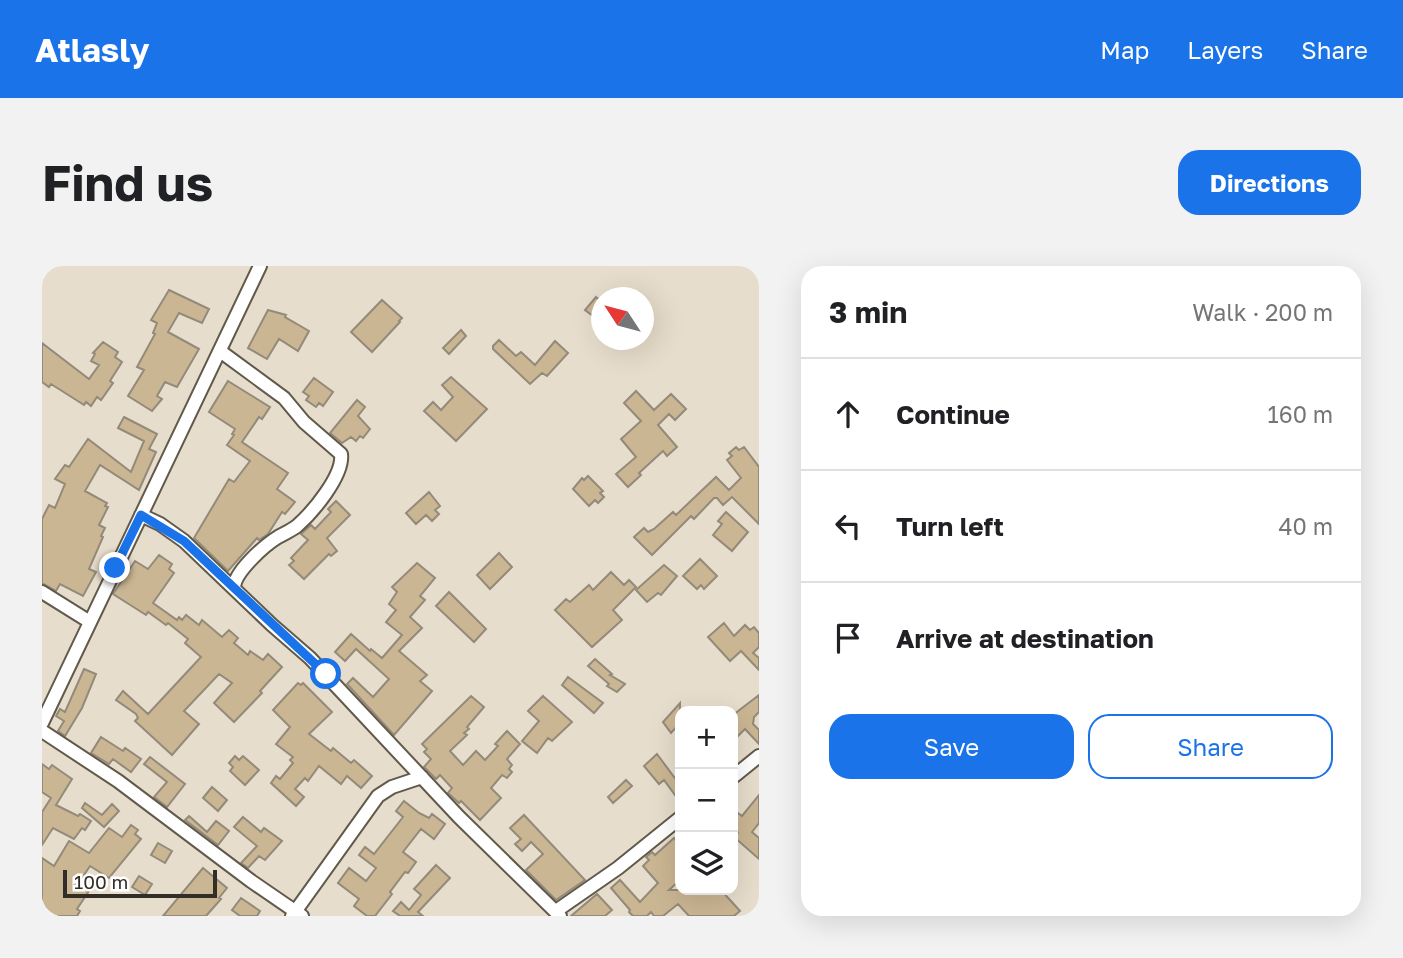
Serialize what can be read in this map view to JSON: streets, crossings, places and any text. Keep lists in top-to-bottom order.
{
  "scale_bar": "100 m",
  "north": "top left",
  "page": {
    "header": "Atlasly",
    "nav": ["Map", "Layers", "Share"],
    "buttons": [
      "Directions",
      ["Save", "Share"]
    ],
    "title": "Find us",
    "heading": ["3 min", "Walk · 200 m"],
    "list": [
      ["Continue", "160 m"],
      ["Turn left", "40 m"],
      "Arrive at destination"
    ],
    "map_buttons": ["+", "−"],
    "scale": "100 m"
  }
}
